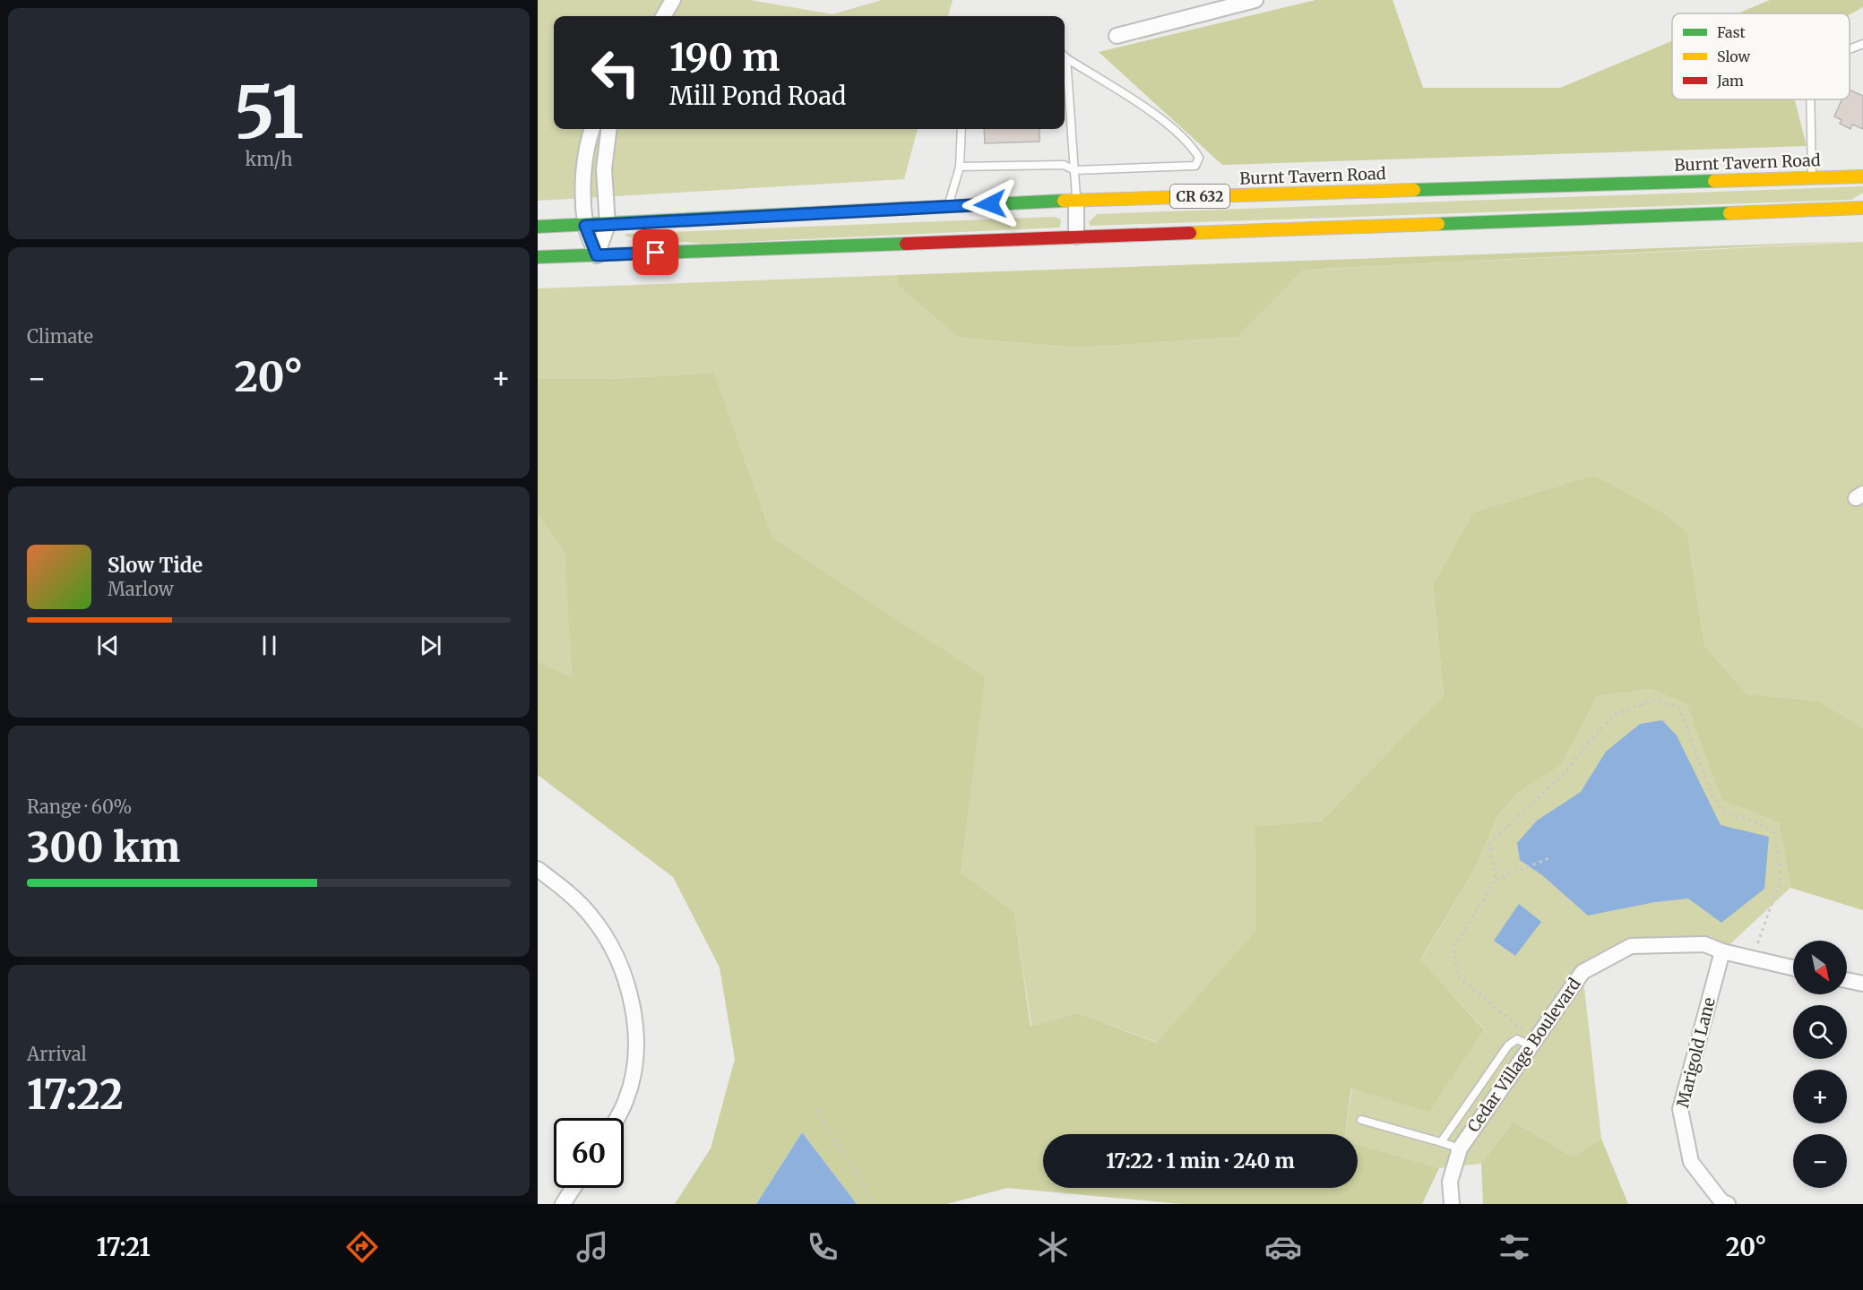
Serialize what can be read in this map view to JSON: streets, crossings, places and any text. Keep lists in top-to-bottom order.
{
  "streets": {
    "main road": ["Burnt Tavern Road", "CR 632"],
    "street": ["Marigold Lane", "Cedar Village Boulevard"]
  },
  "crossings": [
    ["Marigold Lane", "Cedar Village Boulevard"]
  ],
  "legend": ["Fast", "Slow", "Jam"],
  "north": "bottom right",
  "page": {
    "tile": [
      ["51", "km/h"],
      "Climate",
      ["Range · 60%", "300 km"],
      ["Arrival", "17:22"]
    ],
    "turn": ["190 m", "Mill Pond Road"],
    "heat": ["−", "20°", "+"],
    "song": ["Slow Tide", "Marlow"],
    "map_buttons": ["+", "−"],
    "limit": "60",
    "trip": "17:22 · 1 min · 240 m",
    "tabs": ["17:21", "20°"]
  }
}
